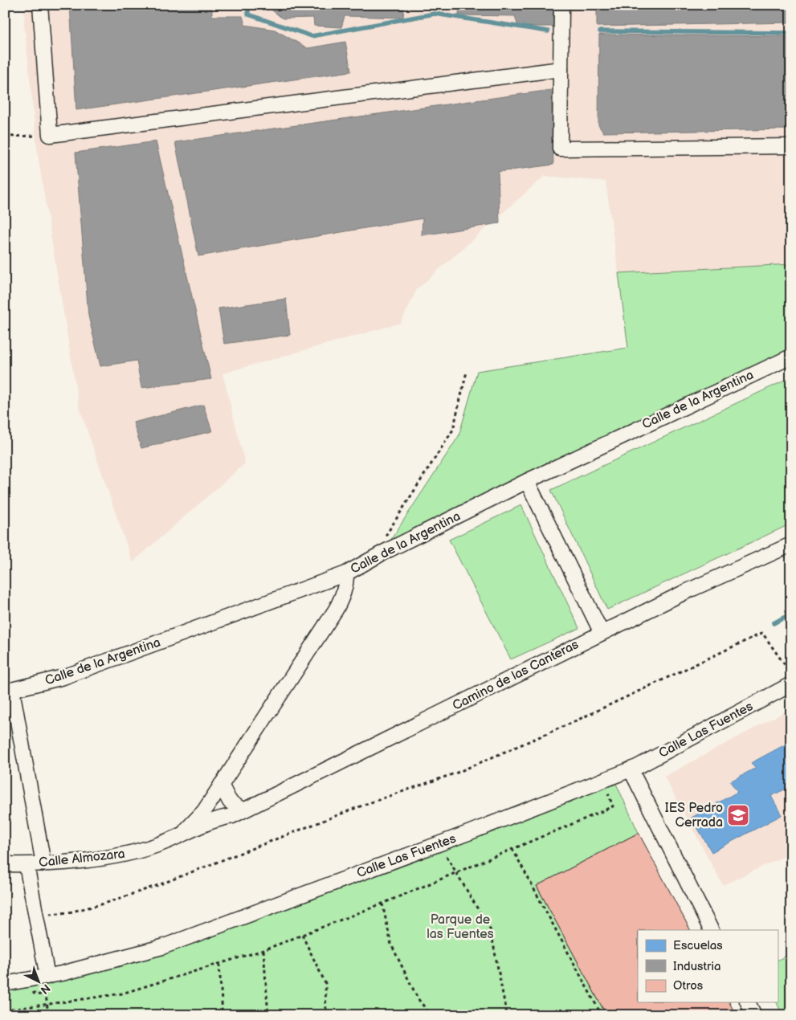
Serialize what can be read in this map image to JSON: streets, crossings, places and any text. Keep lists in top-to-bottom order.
{
  "streets": {
    "street": [
      "Calle de la Argentina",
      "Camino de las Canteras",
      "Calle Las Fuentes",
      "Calle Almozara"
    ]
  },
  "crossings": [
    ["Camino de las Canteras", "Calle Almozara"]
  ],
  "parks": ["Parque de las Fuentes"],
  "places": {
    "school or university": ["IES Pedro Cerrada"]
  },
  "legend": ["Escuelas", "Industria", "Otros"],
  "north": "bottom right"
}
